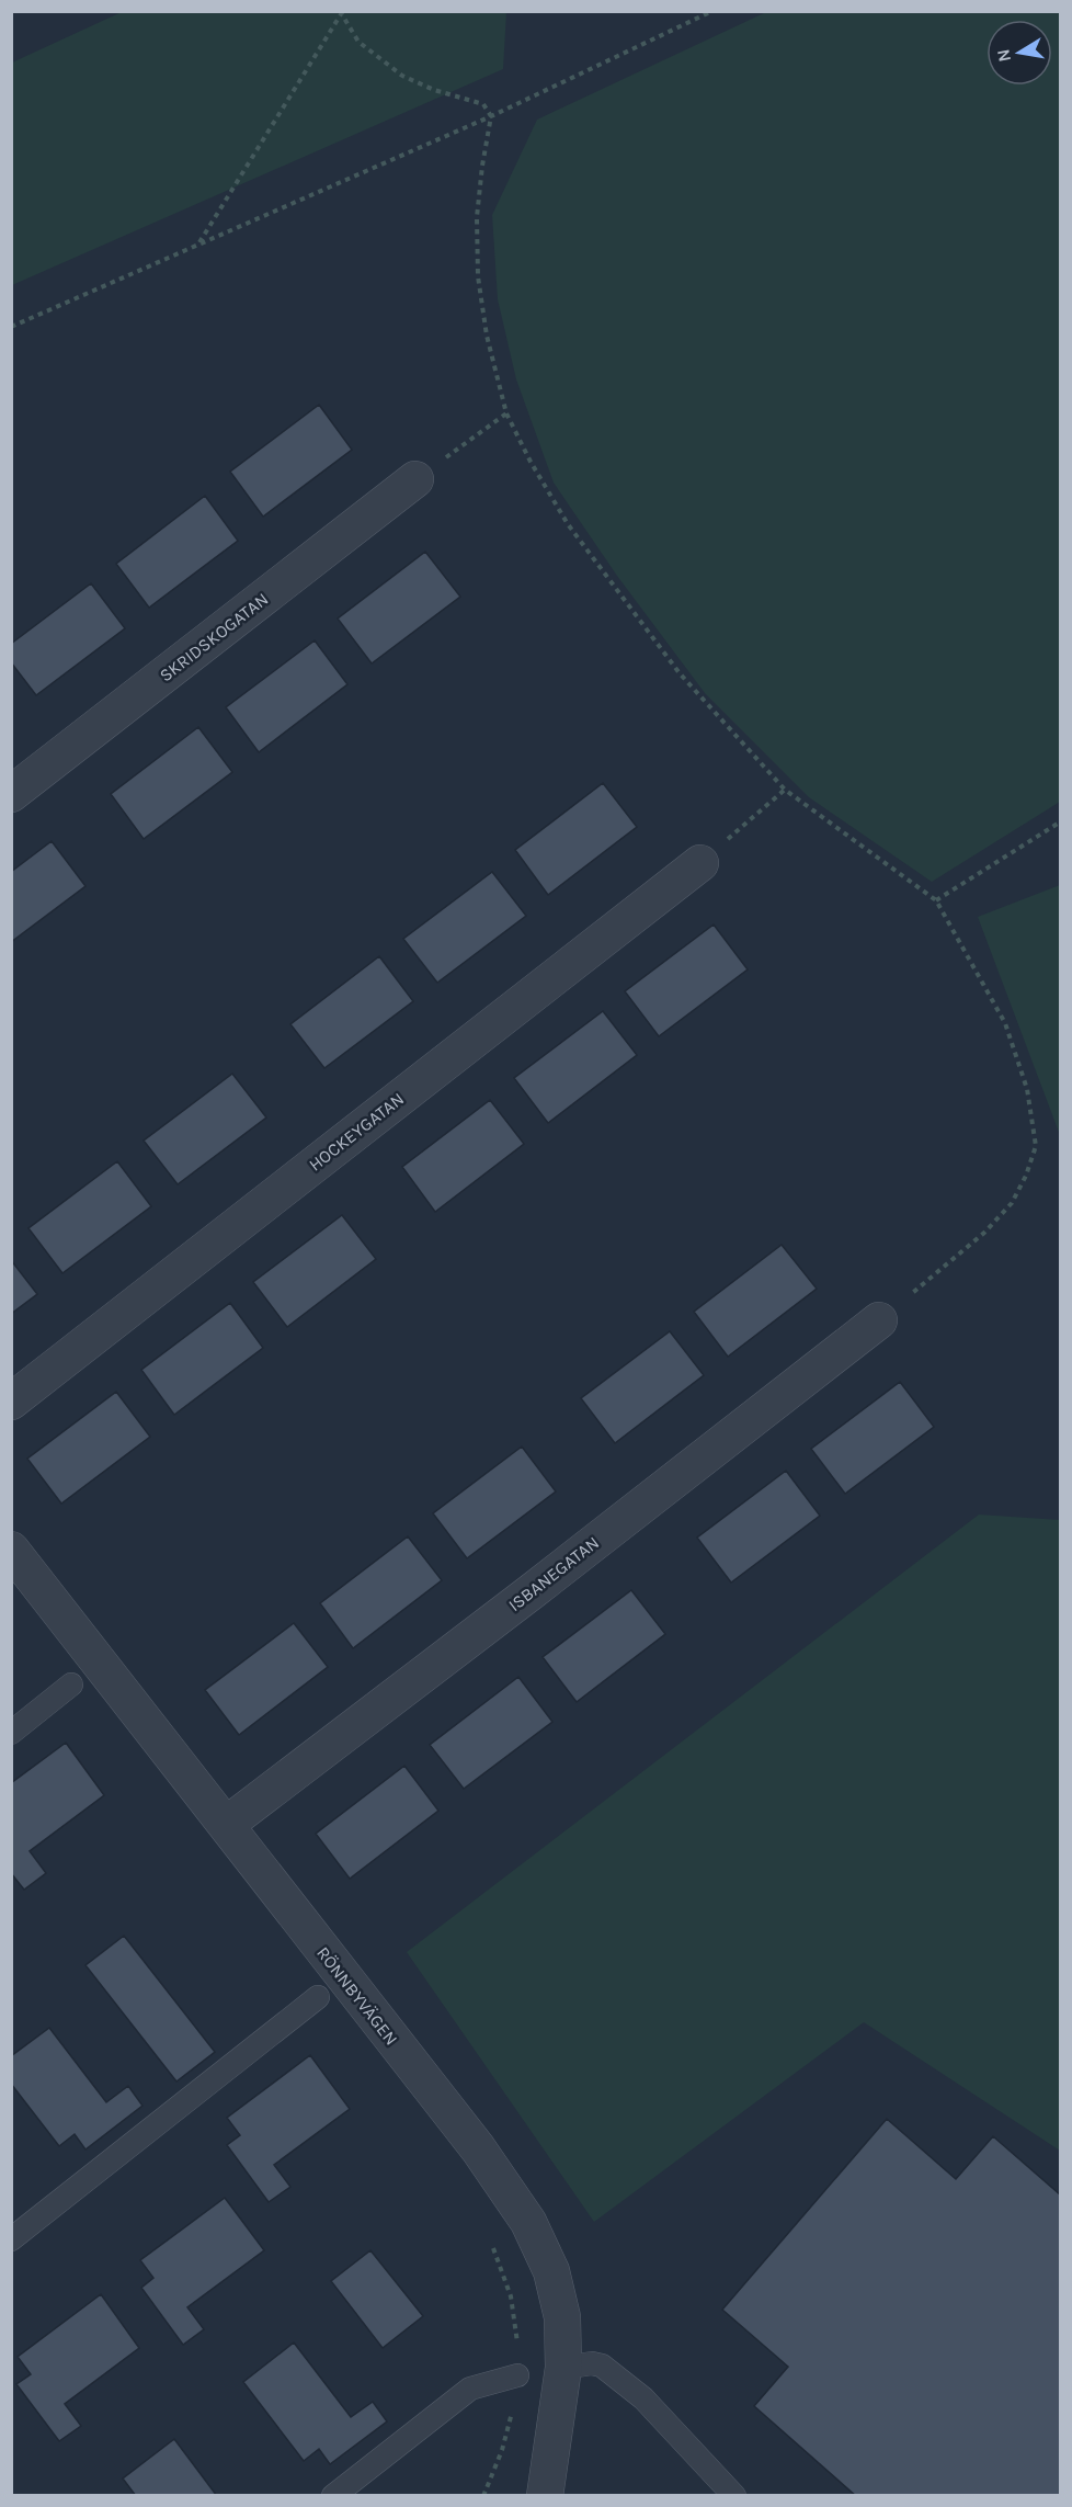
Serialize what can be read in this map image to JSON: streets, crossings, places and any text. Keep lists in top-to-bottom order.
{
  "streets": {
    "street": [
      "SKRIDSKOGATAN",
      "HOCKEYGATAN",
      "ISBANEGATAN",
      "RÖNNBYVÄGEN"
    ]
  },
  "crossings": [
    ["ISBANEGATAN", "RÖNNBYVÄGEN"]
  ],
  "north": "left"
}
